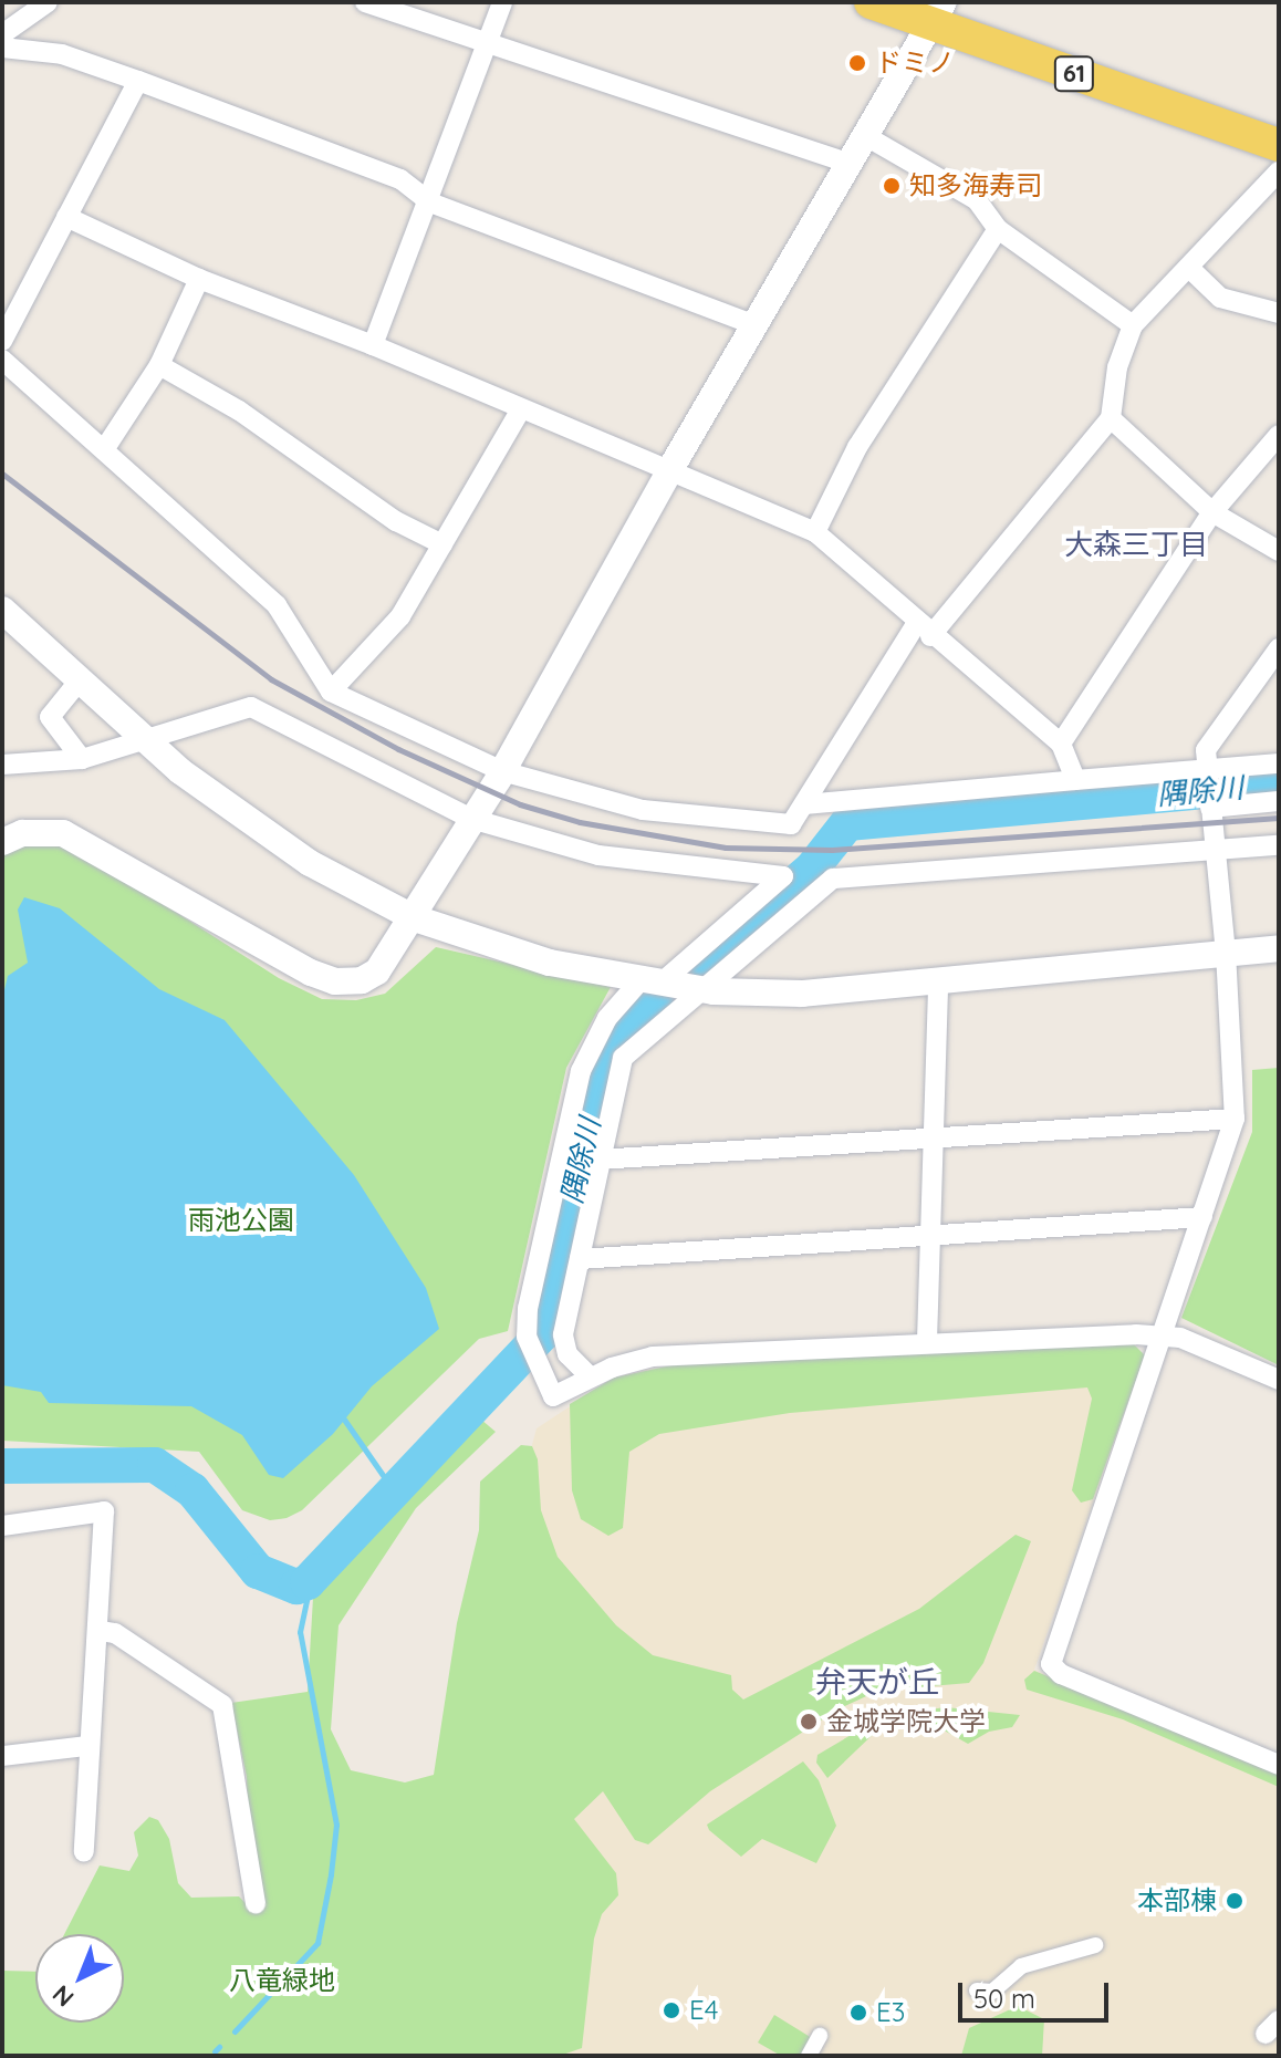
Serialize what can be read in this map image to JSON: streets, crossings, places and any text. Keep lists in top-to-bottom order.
{
  "streets": {
    "main road": ["61"]
  },
  "districts": ["大森三丁目", "弁天が丘"],
  "water": ["隅除川"],
  "parks": ["雨池公園", "八竜緑地"],
  "places": [
    "ドミノ",
    "知多海寿司",
    "金城学院大学",
    "本部棟",
    "E4",
    "E3"
  ],
  "scale_bar": "50 m",
  "north": "bottom left"
}
